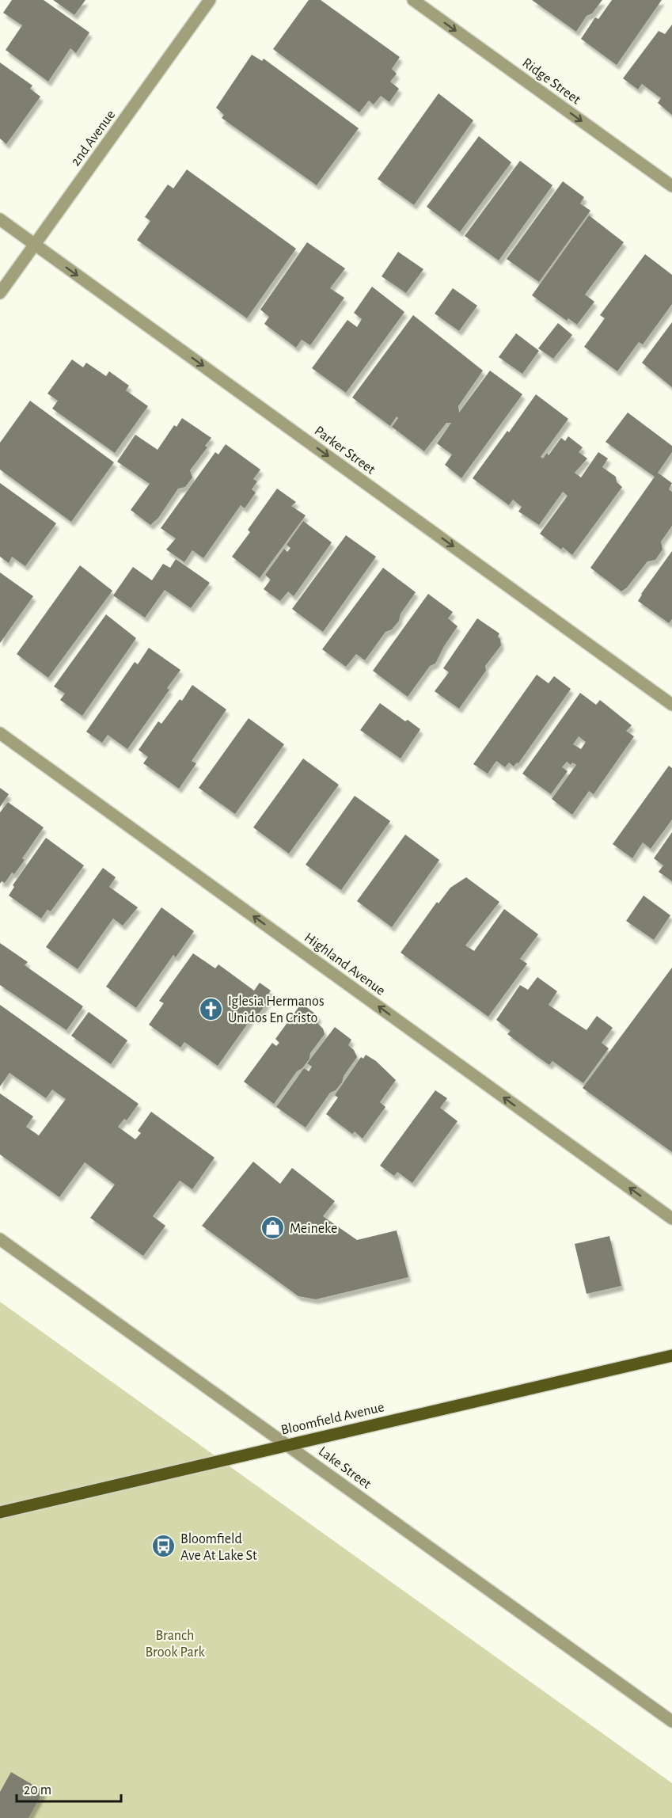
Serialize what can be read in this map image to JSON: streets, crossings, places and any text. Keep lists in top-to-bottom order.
{
  "streets": {
    "main road": ["Bloomfield Avenue"],
    "street": [
      "Ridge Street",
      "2nd Avenue",
      "Parker Street",
      "Highland Avenue",
      "Lake Street"
    ]
  },
  "crossings": [
    ["2nd Avenue", "Parker Street"],
    ["Bloomfield Avenue", "Lake Street"]
  ],
  "one_way": ["Ridge Street", "Parker Street", "Highland Avenue"],
  "parks": ["Branch Brook Park"],
  "places": {
    "church": ["Iglesia Hermanos Unidos En Cristo"],
    "shop": ["Meineke"],
    "bus stop": ["Bloomfield Ave At Lake St"]
  },
  "scale_bar": "20 m"
}
